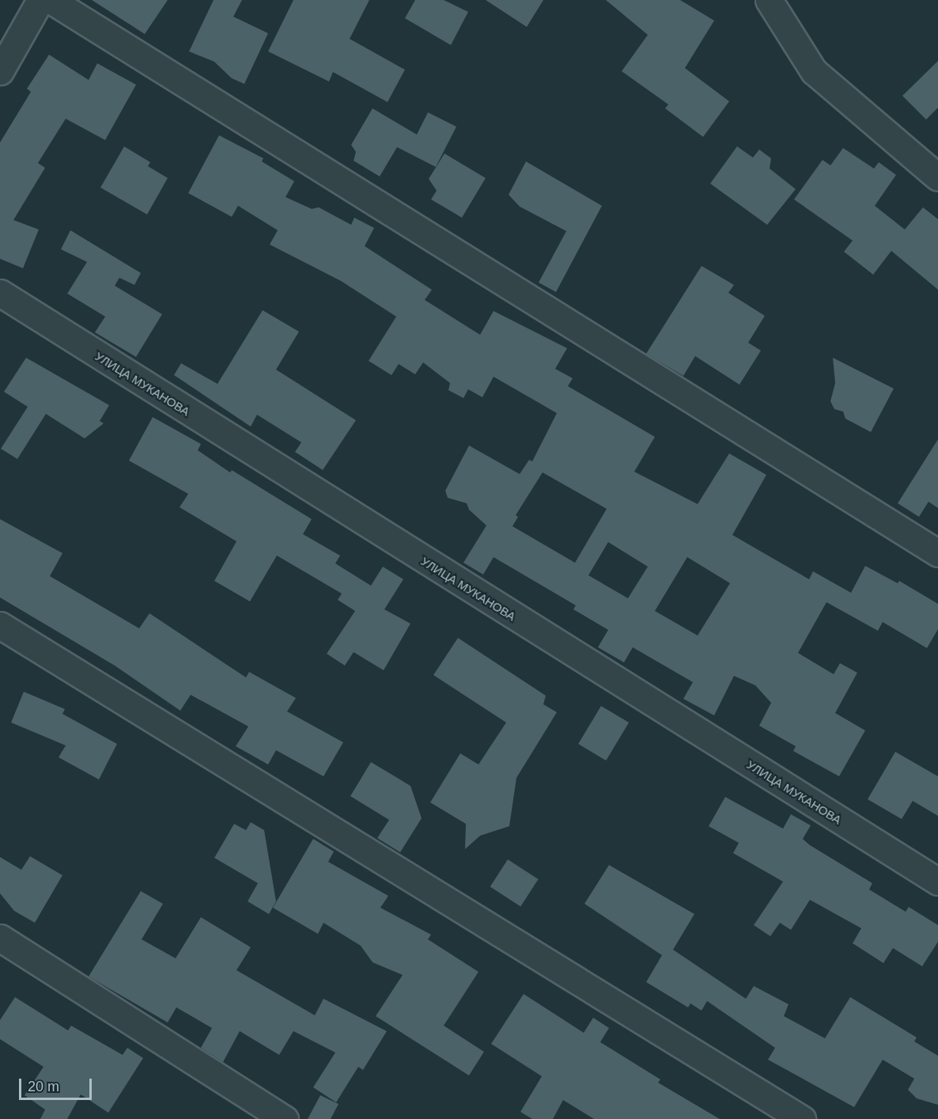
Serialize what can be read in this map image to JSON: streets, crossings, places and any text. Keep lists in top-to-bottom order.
{
  "streets": {
    "street": ["УЛИЦА МУКАНОВА"]
  },
  "scale_bar": "20 m"
}
